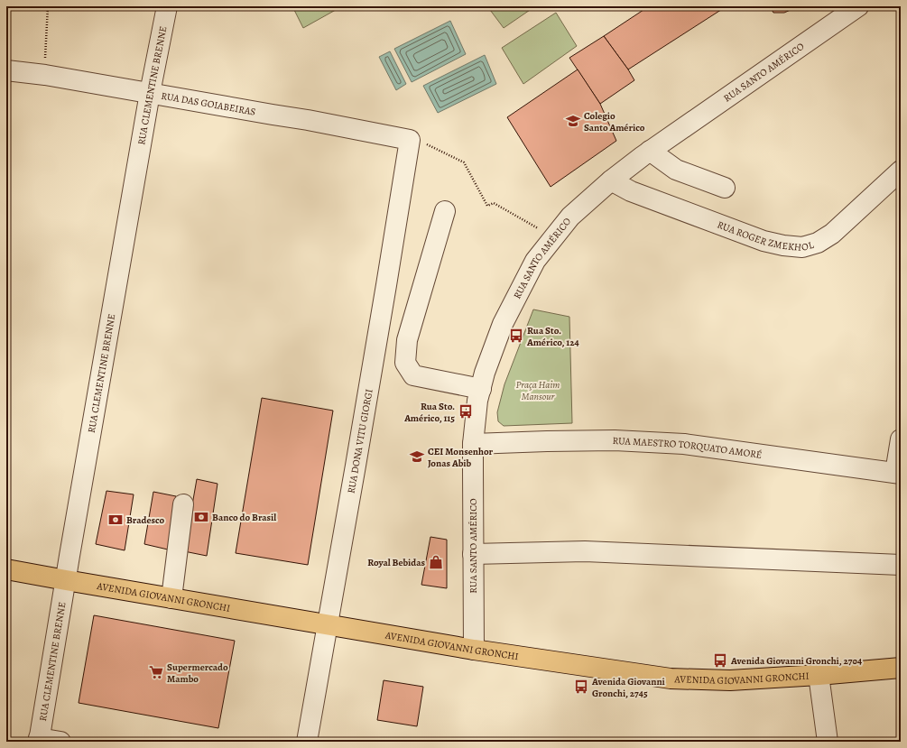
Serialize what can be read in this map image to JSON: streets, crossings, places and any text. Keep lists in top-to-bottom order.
{
  "streets": {
    "main road": ["AVENIDA GIOVANNI GRONCHI"],
    "street": [
      "RUA SANTO AMÉRICO",
      "RUA CLEMENTINE BRENNE",
      "RUA DAS GOIABEIRAS",
      "RUA ROGER ZMEKHOL",
      "RUA DONA VITU GIORGI",
      "RUA MAESTRO TORQUATO AMORÉ"
    ]
  },
  "crossings": [
    ["RUA SANTO AMÉRICO", "RUA ROGER ZMEKHOL"],
    ["RUA SANTO AMÉRICO", "RUA MAESTRO TORQUATO AMORÉ"],
    ["RUA SANTO AMÉRICO", "AVENIDA GIOVANNI GRONCHI"],
    ["RUA CLEMENTINE BRENNE", "RUA DAS GOIABEIRAS"],
    ["RUA CLEMENTINE BRENNE", "AVENIDA GIOVANNI GRONCHI"],
    ["RUA DAS GOIABEIRAS", "RUA DONA VITU GIORGI"],
    ["RUA DONA VITU GIORGI", "AVENIDA GIOVANNI GRONCHI"]
  ],
  "parks": ["Praça Haim Mansour"],
  "places": {
    "school or university": ["Colegio Santo Américo", "CEI Monsenhor Jonas Abib"],
    "bus stop": [
      "Rua Sto. Américo, 124",
      "Rua Sto. Américo, 115",
      "Avenida Giovanni Gronchi, 2704",
      "Avenida Giovanni Gronchi, 2745"
    ],
    "bank": ["Banco do Brasil", "Bradesco"],
    "shop": ["Royal Bebidas"],
    "supermarket": ["Supermercado Mambo"]
  }
}
